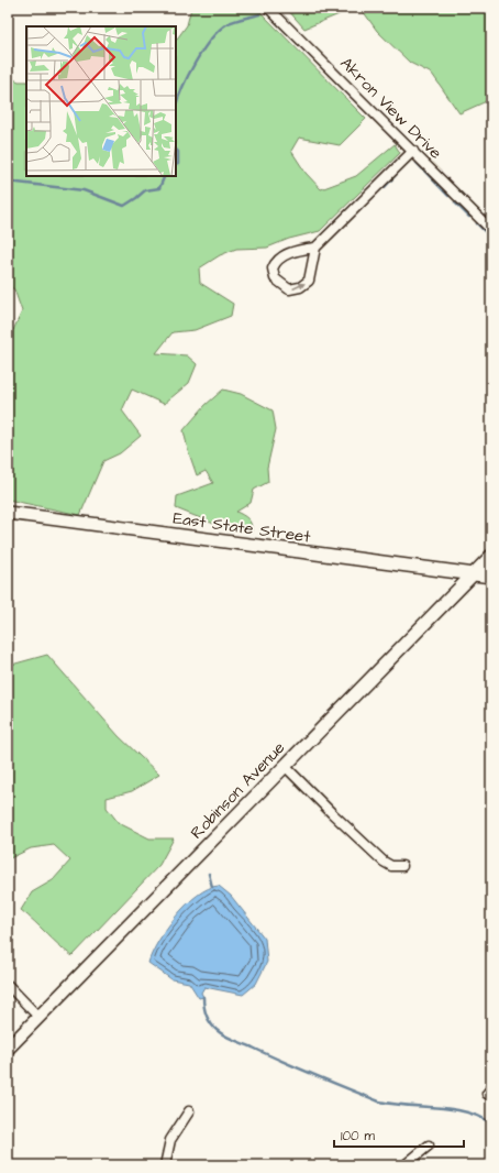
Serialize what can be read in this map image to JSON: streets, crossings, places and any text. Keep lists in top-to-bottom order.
{
  "streets": {
    "main road": ["East State Street", "Robinson Avenue"],
    "street": ["Akron View Drive"]
  },
  "crossings": [
    ["East State Street", "Robinson Avenue"]
  ],
  "scale_bar": "100 m"
}
